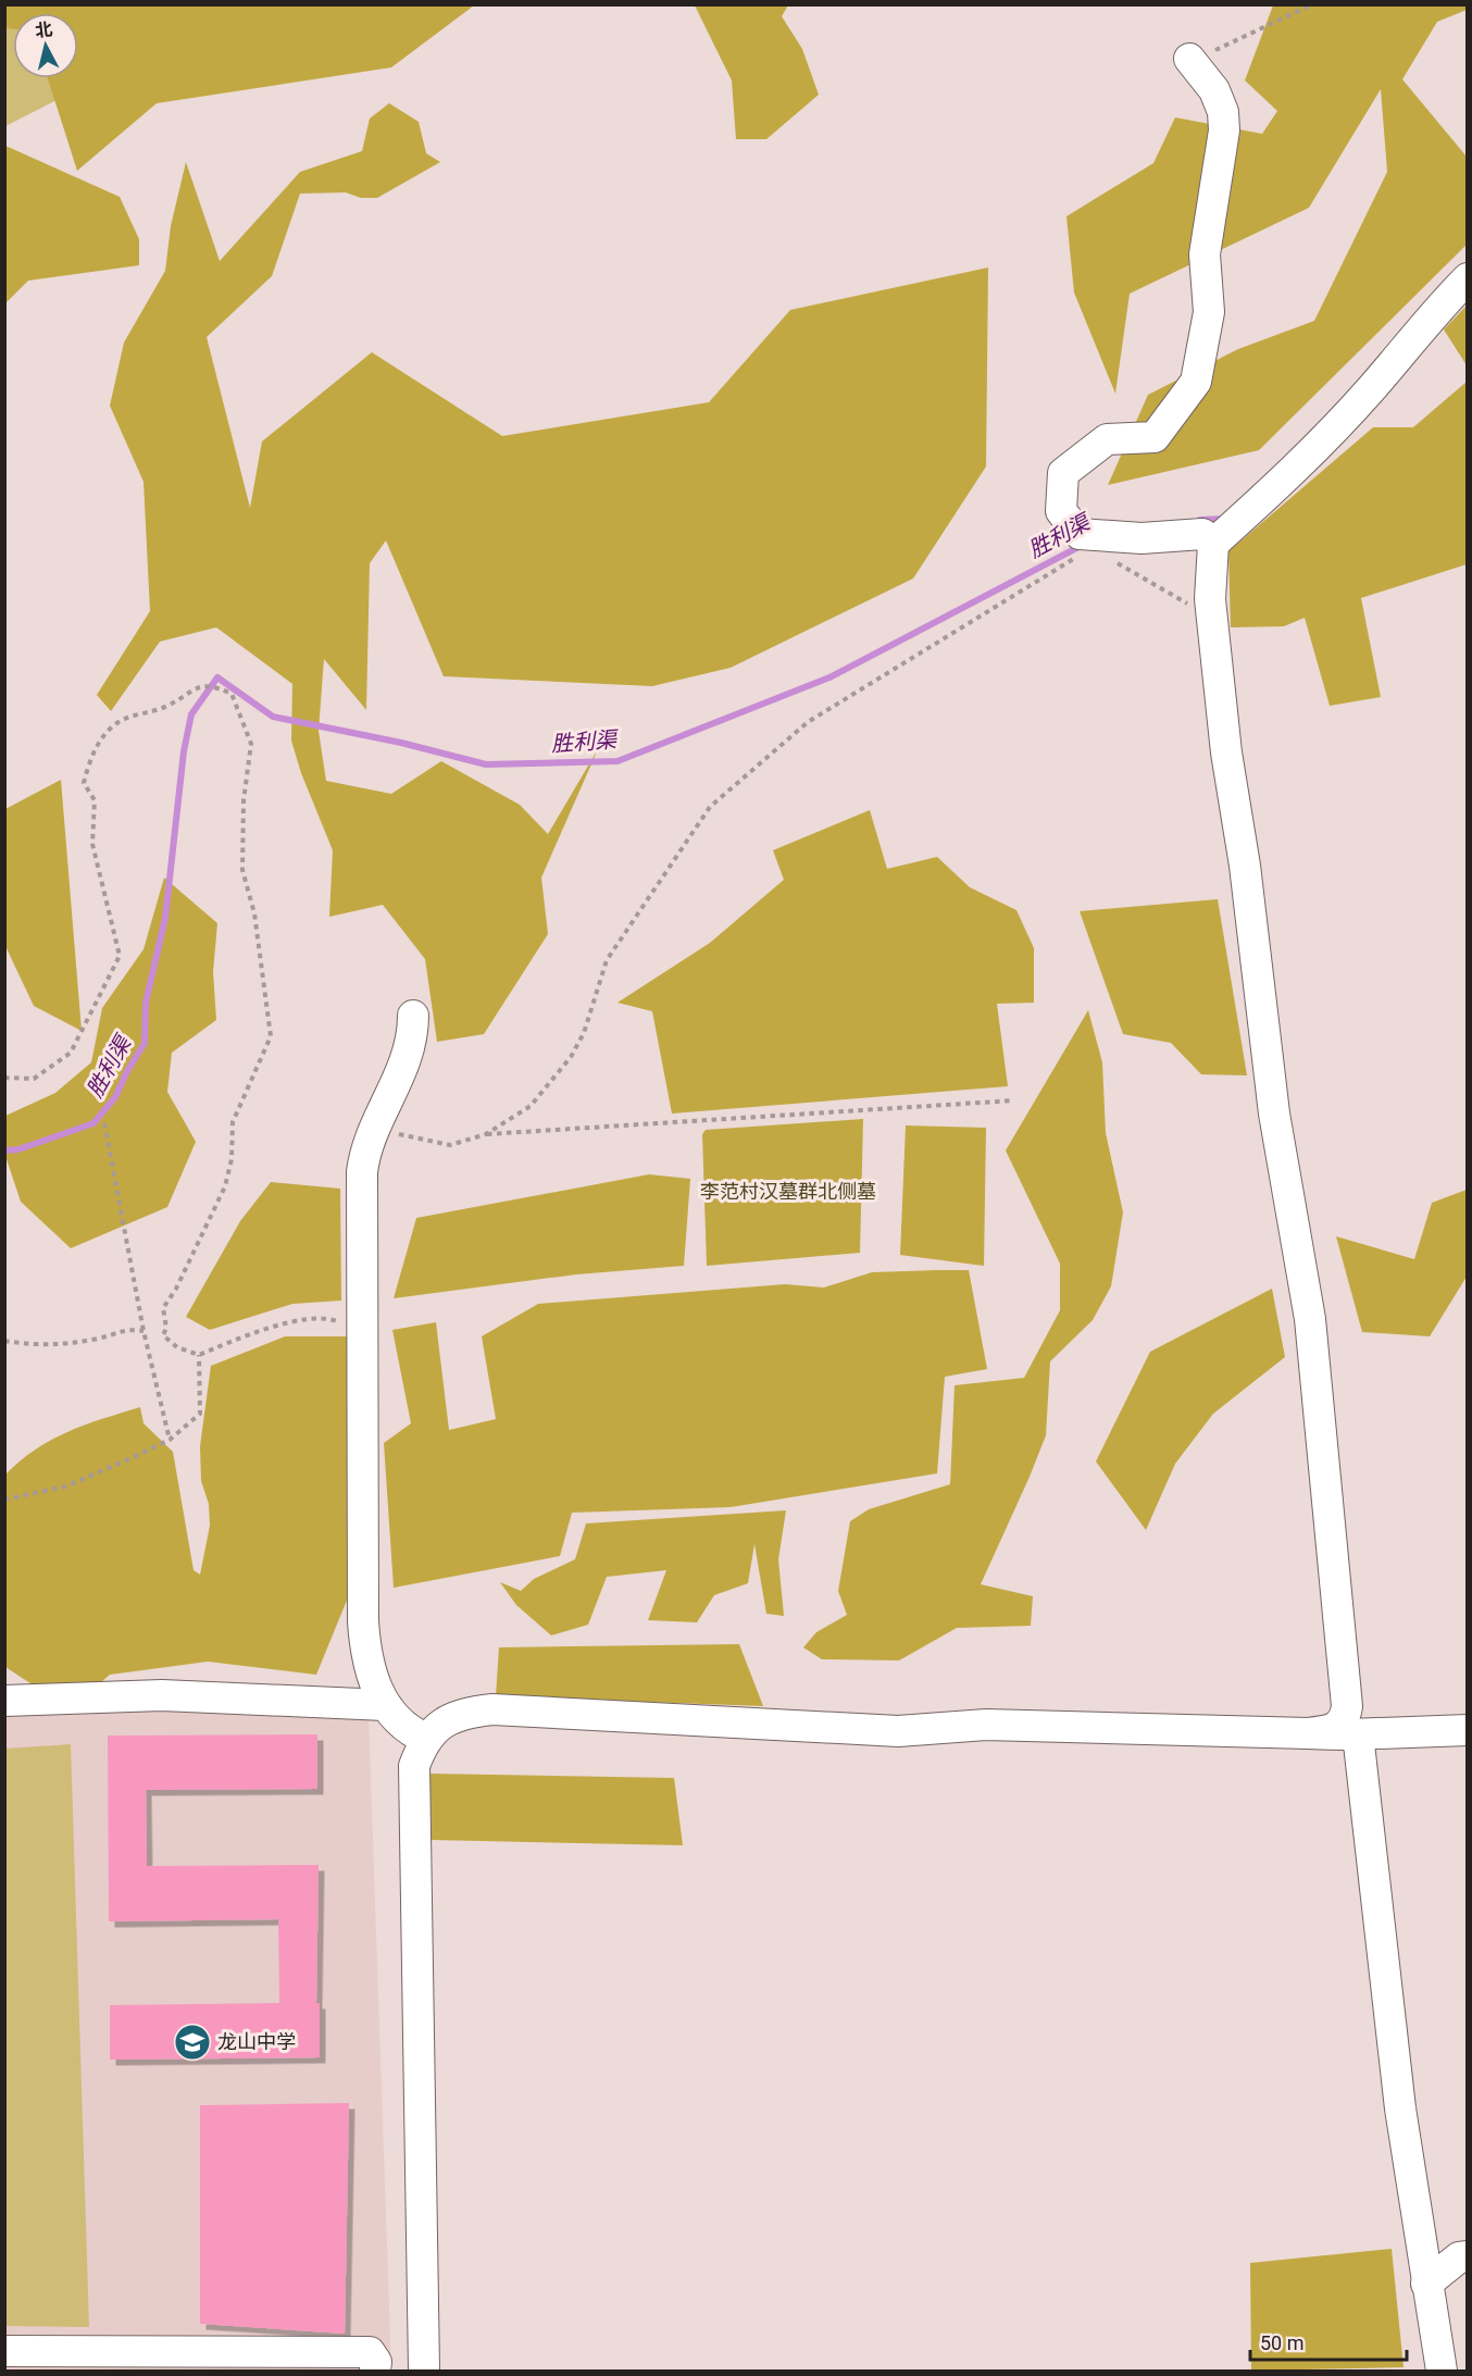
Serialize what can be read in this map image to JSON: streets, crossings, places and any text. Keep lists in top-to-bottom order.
{
  "water": ["胜利渠"],
  "parks": ["李范村汉墓群北侧墓"],
  "places": {
    "school or university": ["龙山中学"]
  },
  "scale_bar": "50 m",
  "north": "top"
}
